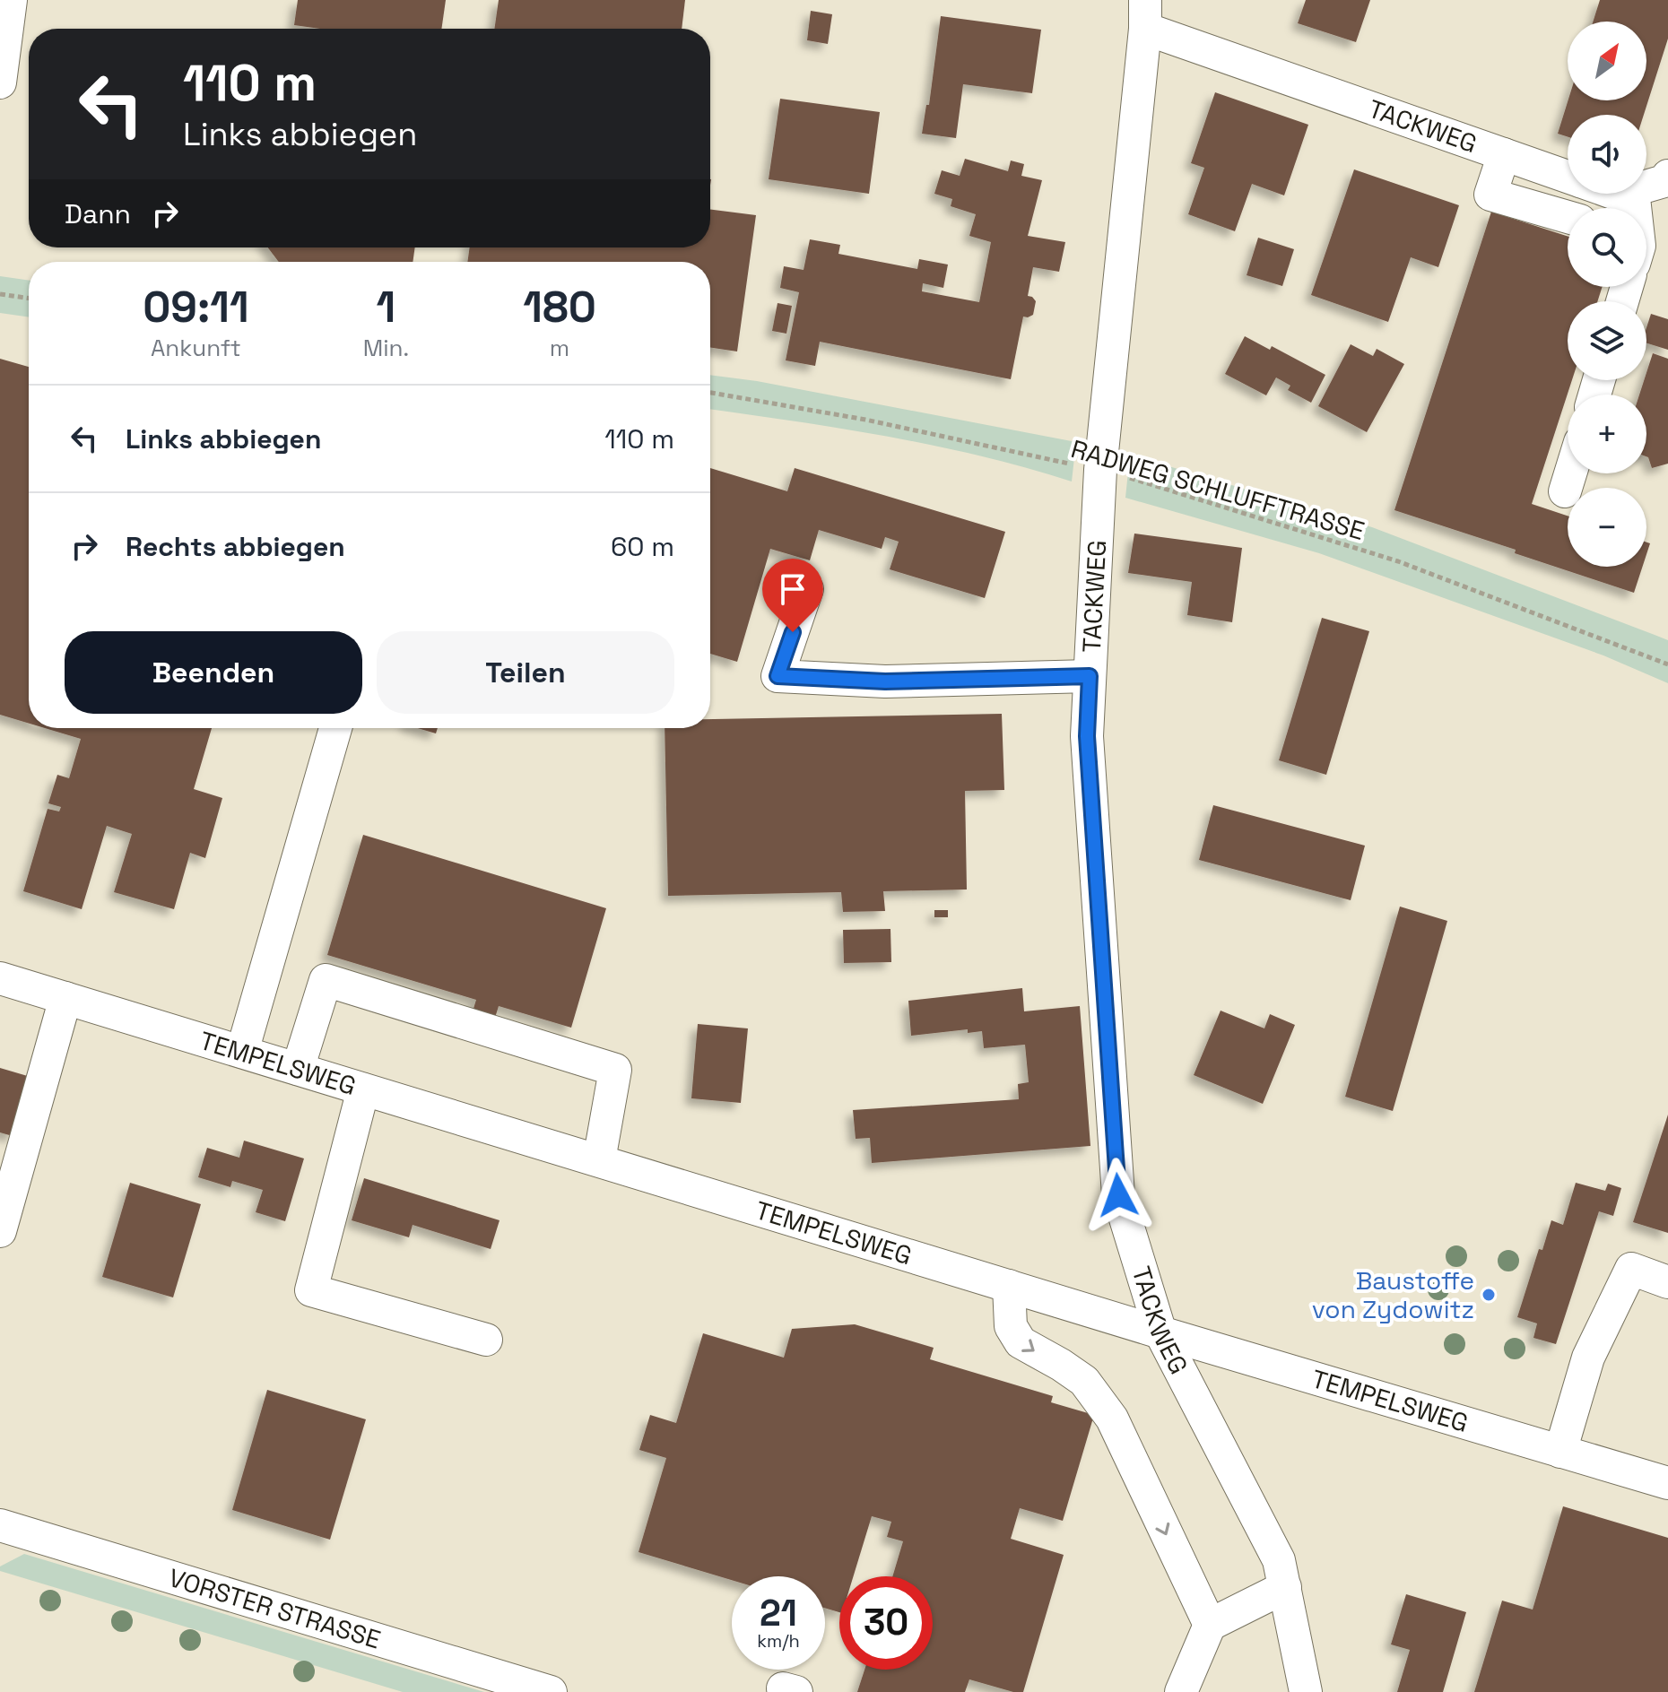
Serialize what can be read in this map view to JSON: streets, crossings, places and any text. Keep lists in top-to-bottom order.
{
  "streets": {
    "street": ["TACKWEG", "TEMPELSWEG", "VORSTER STRASSE"],
    "path": ["RADWEG SCHLUFFTRASSE"]
  },
  "crossings": [
    ["TACKWEG", "RADWEG SCHLUFFTRASSE"],
    ["TACKWEG", "TEMPELSWEG"]
  ],
  "places": ["Baustoffe von Zydowitz"],
  "north": "top right",
  "page": {
    "map_buttons": ["+", "−"],
    "turn": ["110 m", "Links abbiegen"],
    "then": "Dann",
    "eta": [
      "09:11",
      "Ankunft",
      "1",
      "Min.",
      "180",
      "m"
    ],
    "list": [
      {
        "name": "Links abbiegen",
        "value": "110 m"
      },
      {
        "name": "Rechts abbiegen",
        "value": "60 m"
      }
    ],
    "buttons": ["Beenden", "Teilen"],
    "speed": "21 km/h",
    "limit": "30"
  }
}
